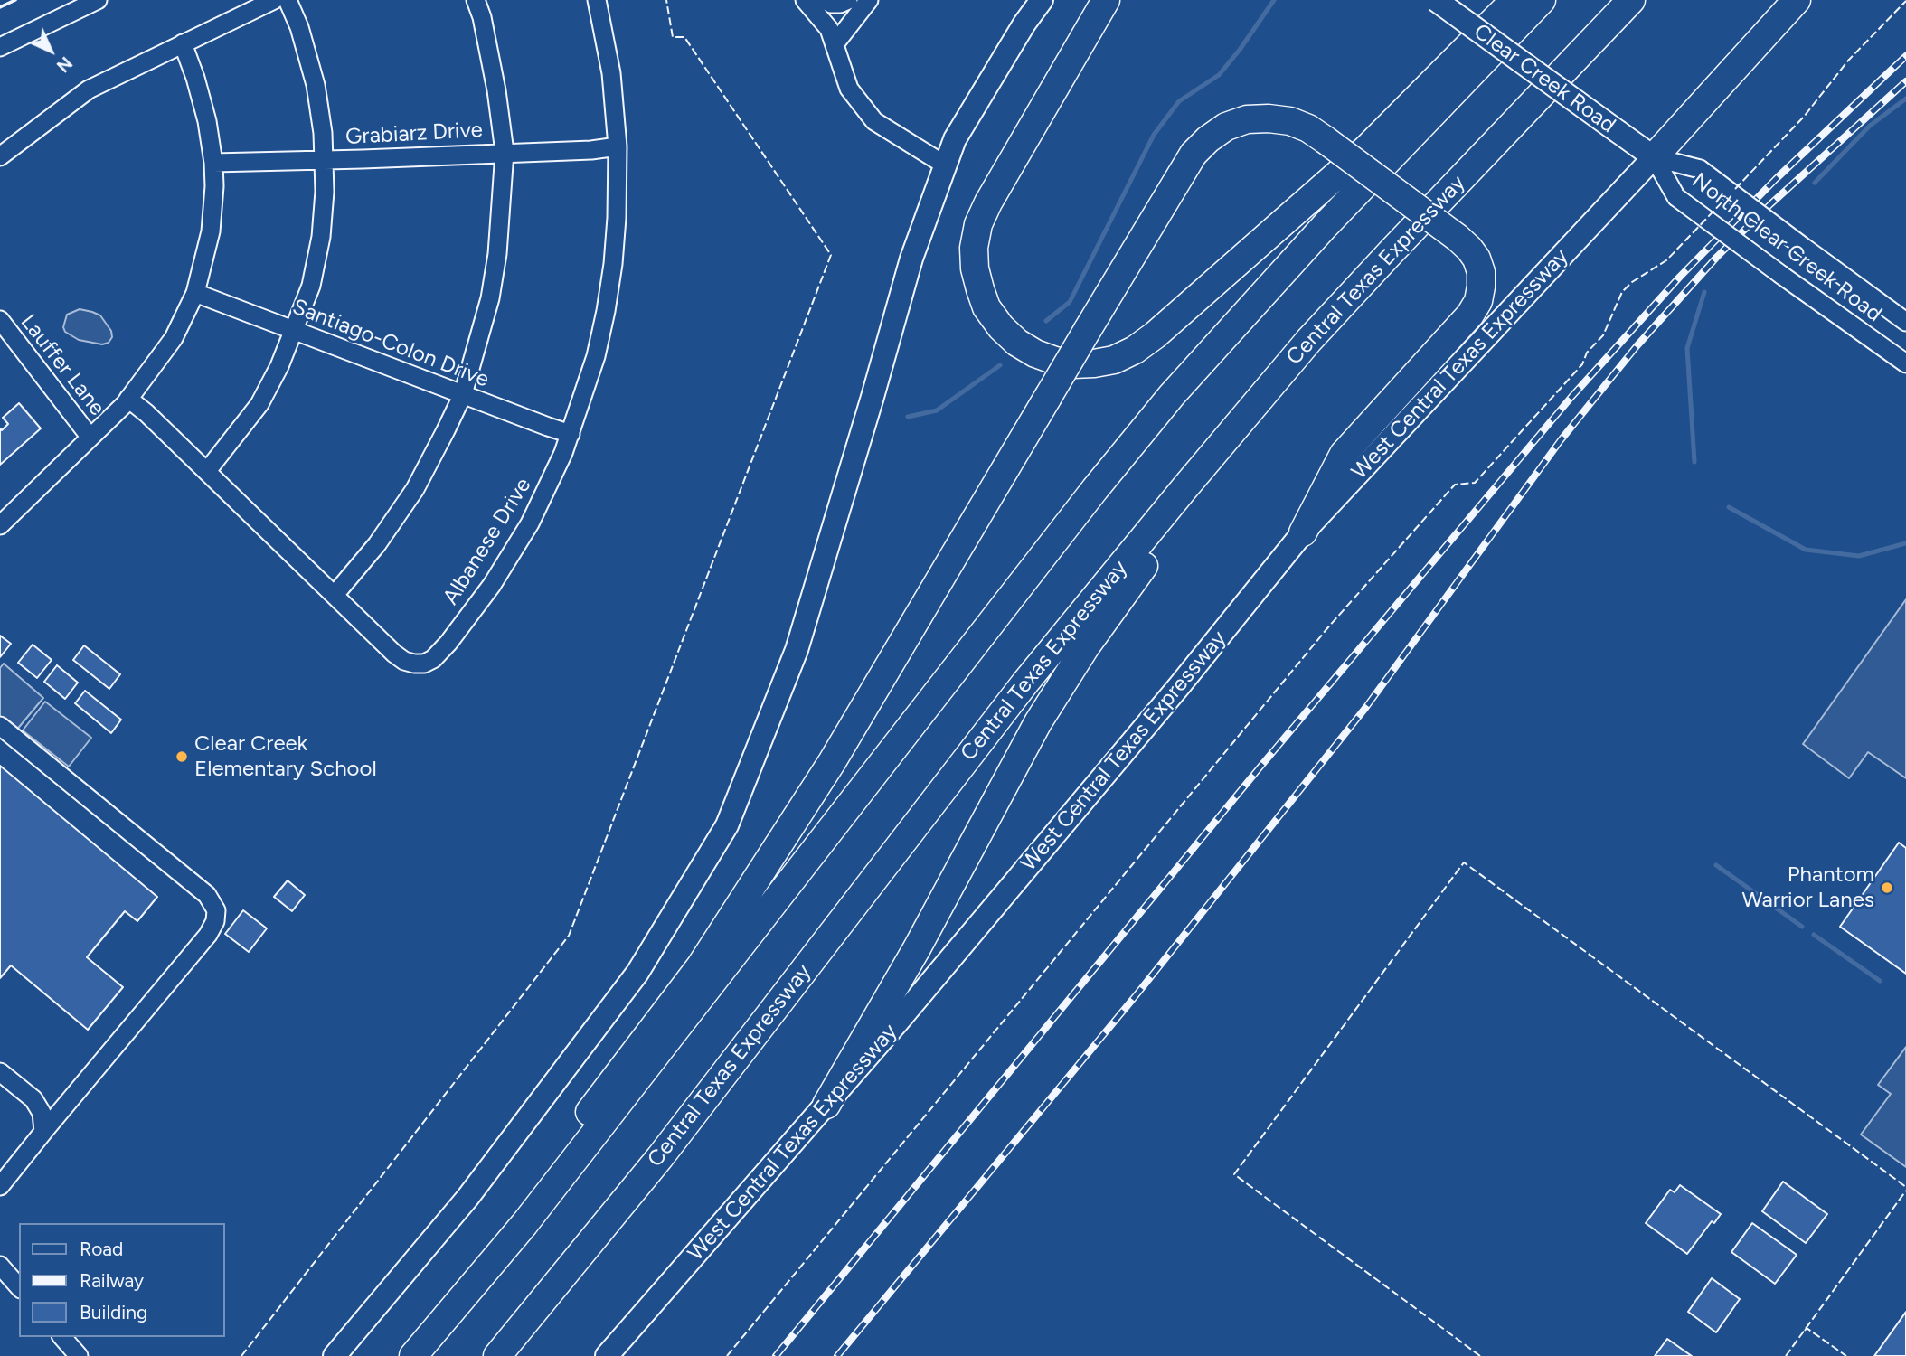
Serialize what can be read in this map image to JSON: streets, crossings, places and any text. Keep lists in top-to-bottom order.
{
  "streets": {
    "highway": ["Central Texas Expressway"],
    "main road": ["Clear Creek Road", "West Central Texas Expressway"],
    "street": [
      "Grabiarz Drive",
      "North Clear Creek Road",
      "Santiago-Colon Drive",
      "Lauffer Lane",
      "Albanese Drive"
    ]
  },
  "crossings": [
    ["Clear Creek Road", "North Clear Creek Road"],
    ["Clear Creek Road", "West Central Texas Expressway"],
    ["Grabiarz Drive", "Albanese Drive"],
    ["North Clear Creek Road", "West Central Texas Expressway"],
    ["Santiago-Colon Drive", "Albanese Drive"]
  ],
  "places": ["Clear Creek Elementary School", "Phantom Warrior Lanes"],
  "legend": ["Road", "Railway", "Building"],
  "north": "bottom right"
}
